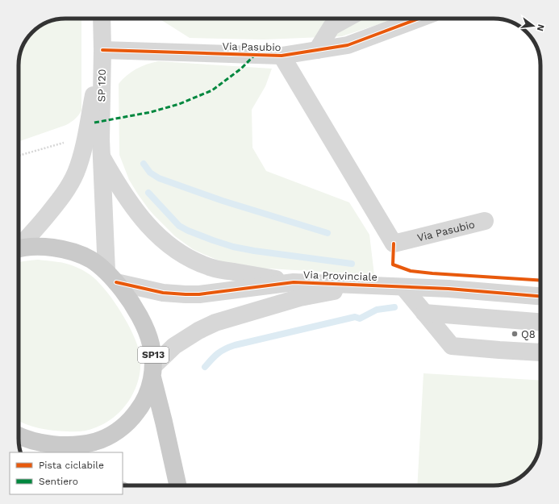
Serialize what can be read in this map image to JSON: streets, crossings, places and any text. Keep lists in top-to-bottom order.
{
  "streets": {
    "main road": ["SP13"],
    "street": ["Via Pasubio", "SP 120", "Via Provinciale"]
  },
  "crossings": [
    ["Via Pasubio", "SP 120"],
    ["SP 120", "Via Provinciale"],
    ["SP 120", "SP13"],
    ["Via Provinciale", "SP13"]
  ],
  "places": ["Q8"],
  "legend": ["Pista ciclabile", "Sentiero"],
  "north": "right"
}
